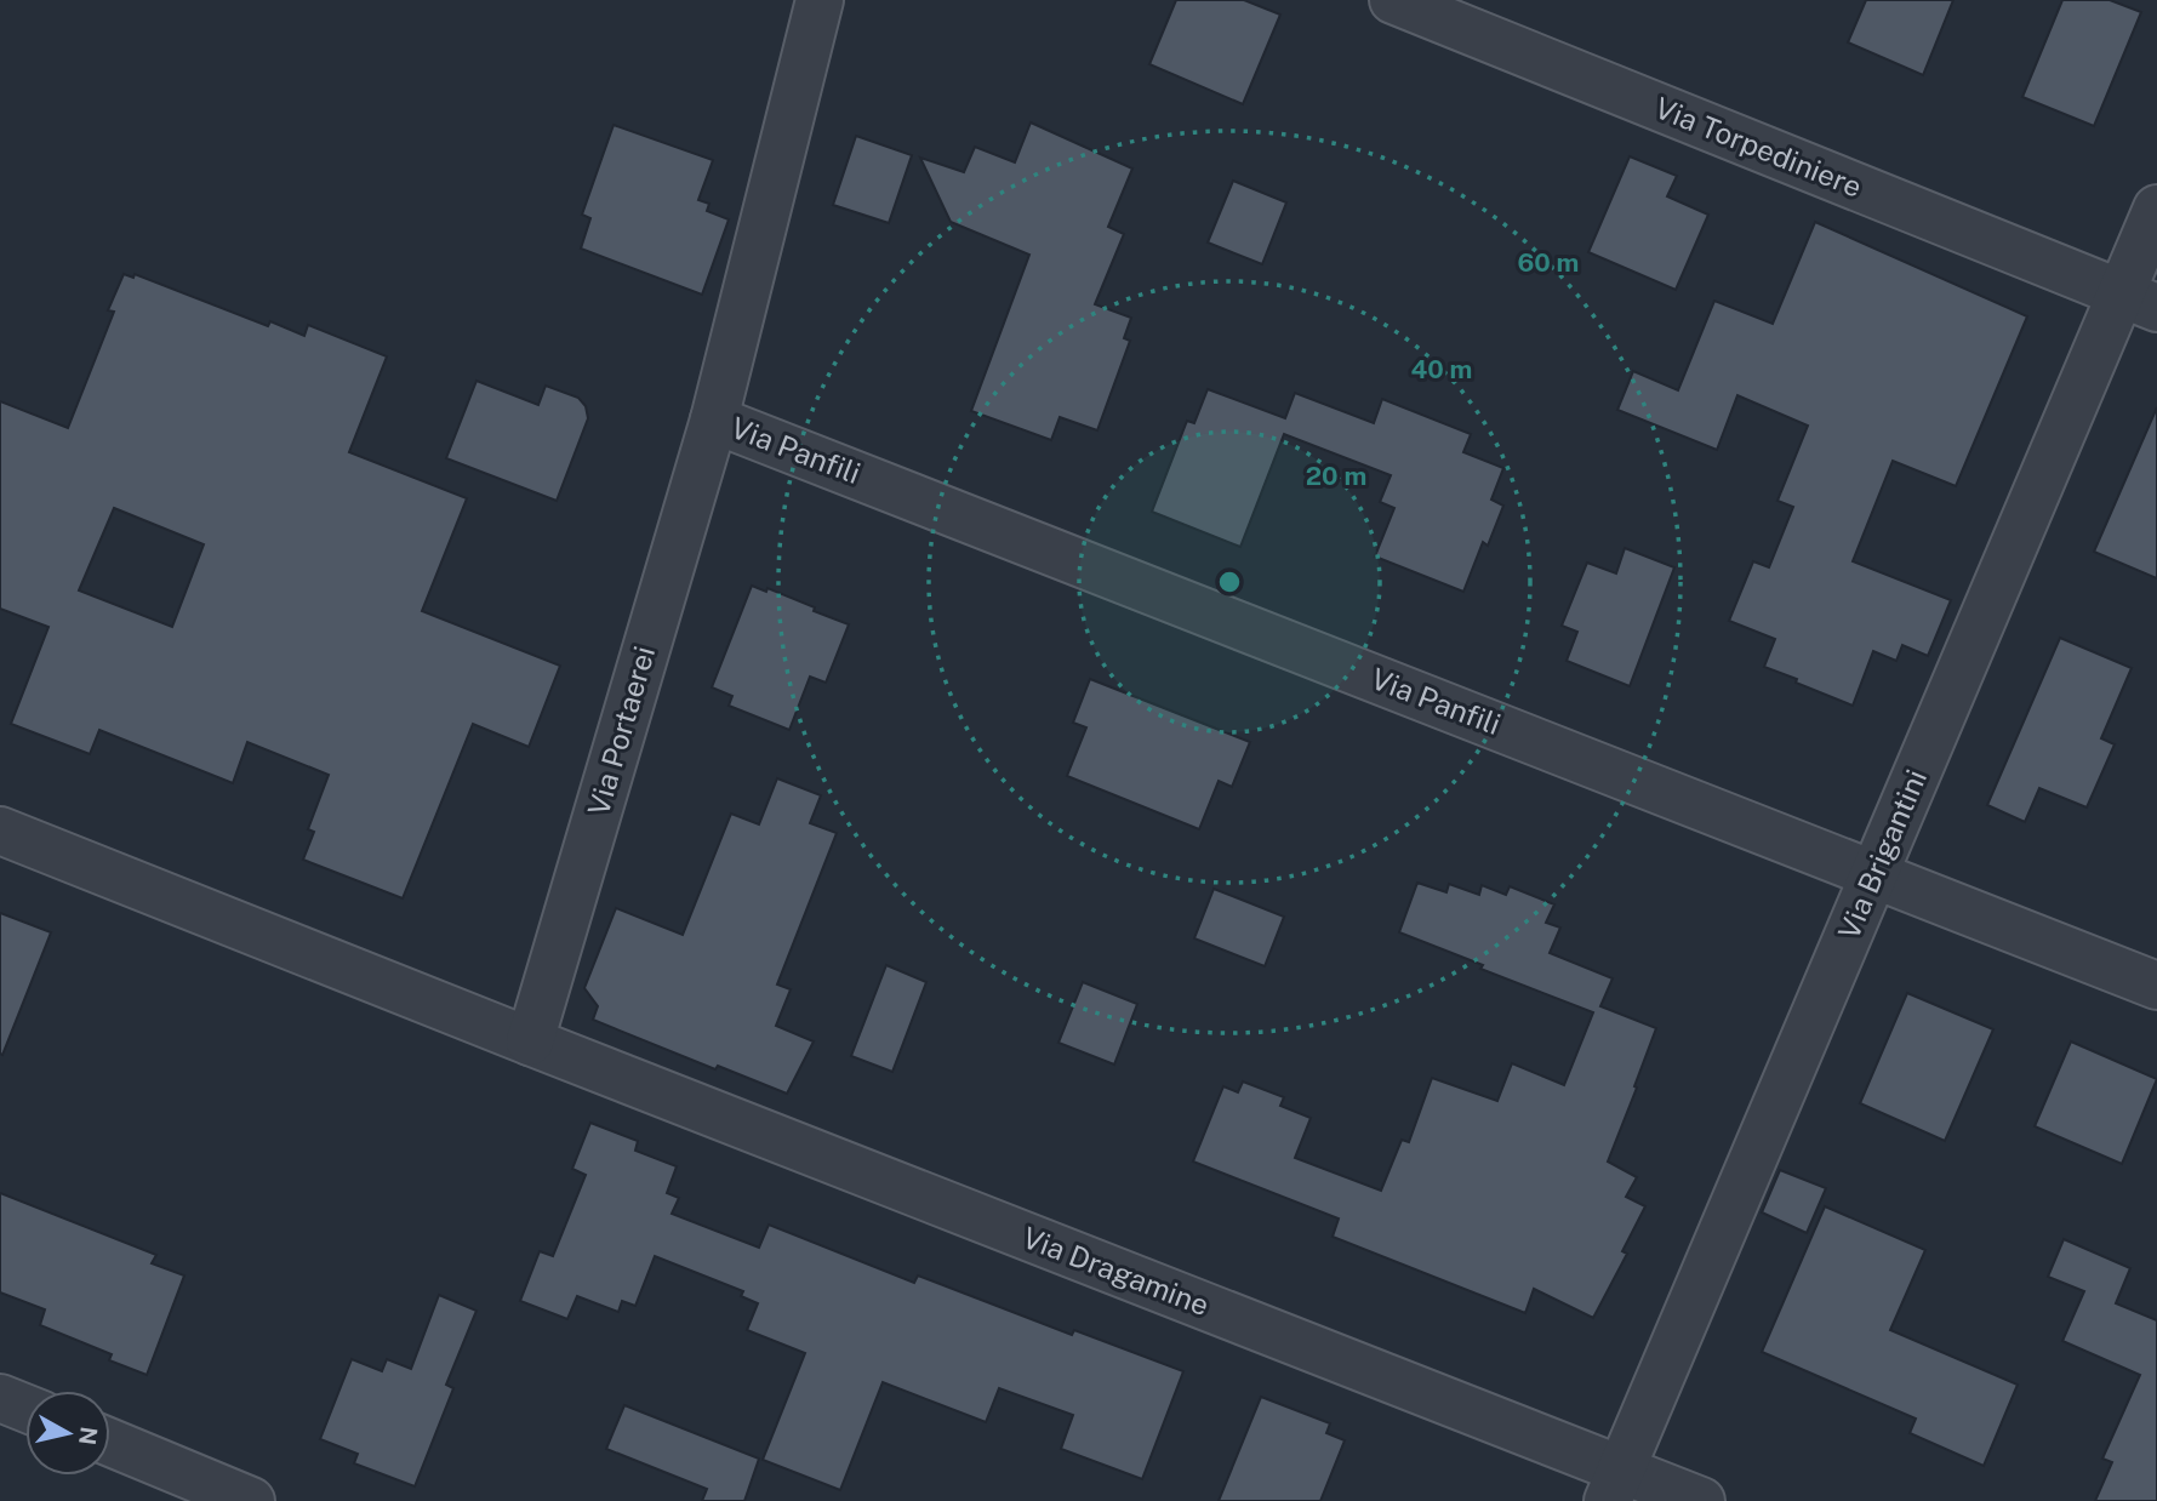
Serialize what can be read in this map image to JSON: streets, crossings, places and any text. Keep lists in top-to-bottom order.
{
  "streets": {
    "street": [
      "Via Torpediniere",
      "Via Panfili",
      "Via Portaerei",
      "Via Brigantini",
      "Via Dragamine"
    ]
  },
  "crossings": [
    ["Via Torpediniere", "Via Brigantini"],
    ["Via Panfili", "Via Portaerei"],
    ["Via Panfili", "Via Brigantini"],
    ["Via Portaerei", "Via Dragamine"],
    ["Via Brigantini", "Via Dragamine"]
  ],
  "north": "right",
  "rings": ["60 m", "40 m", "20 m"]
}
